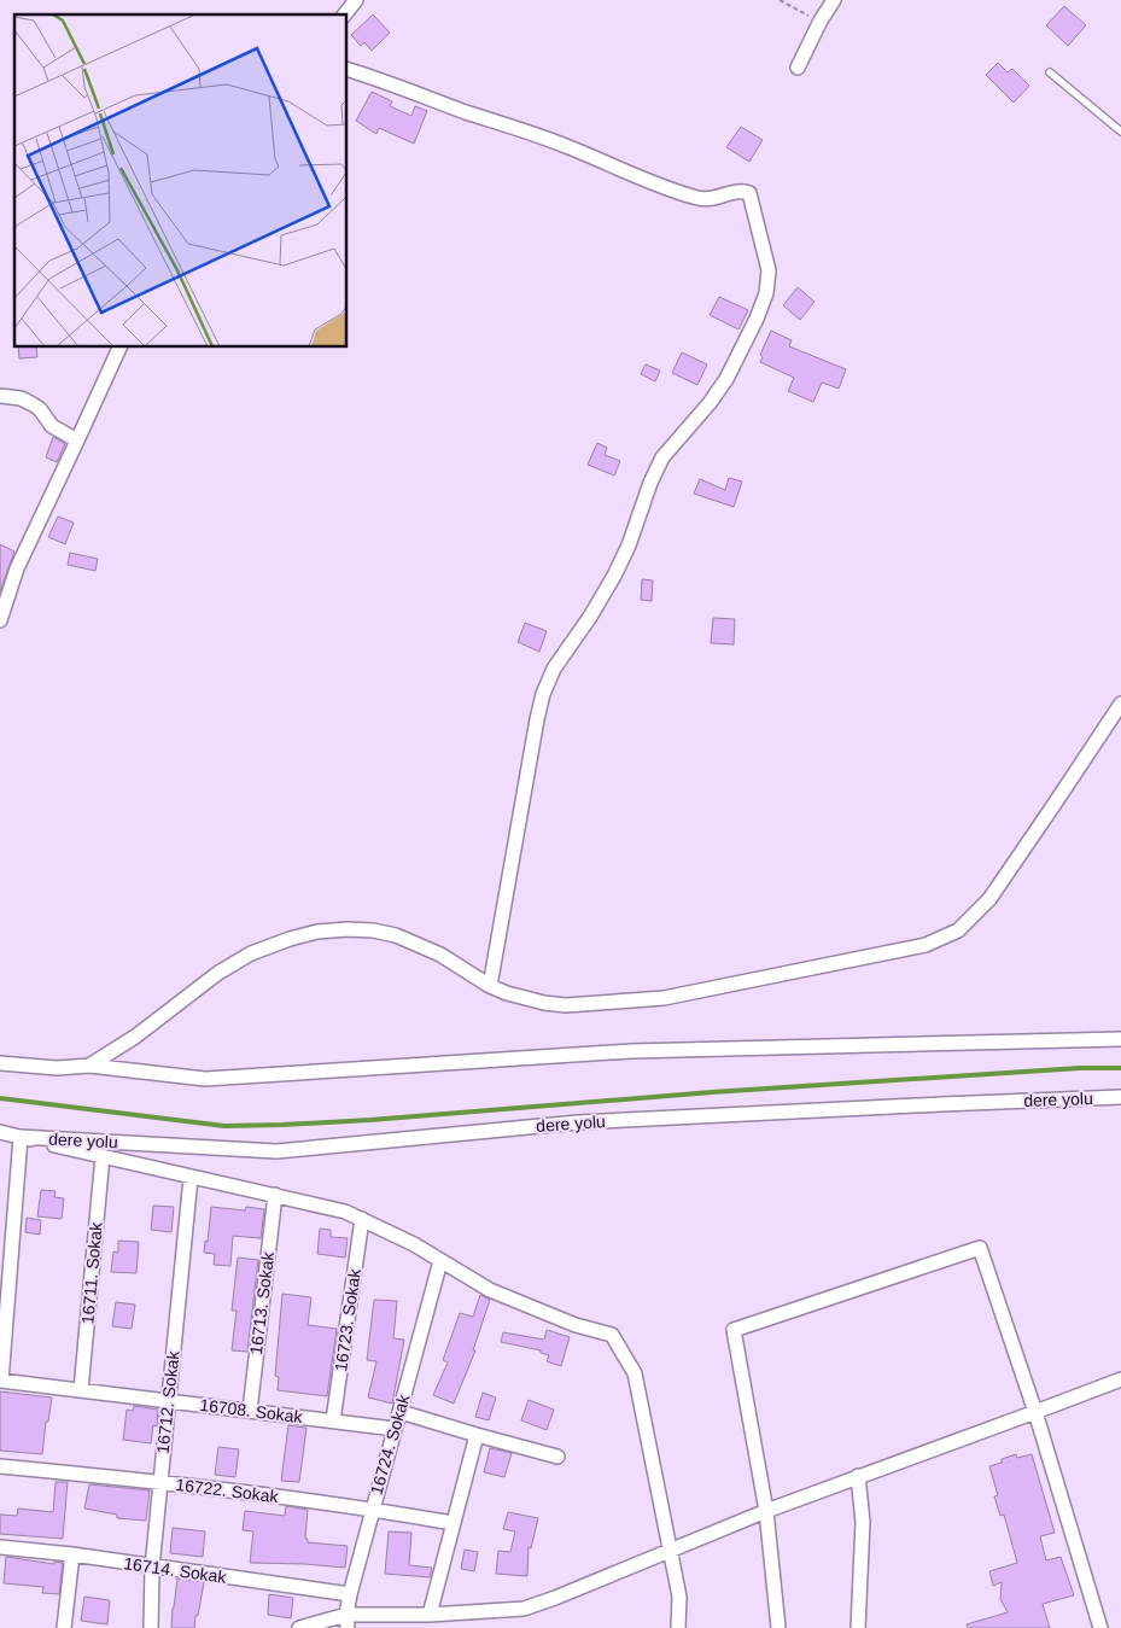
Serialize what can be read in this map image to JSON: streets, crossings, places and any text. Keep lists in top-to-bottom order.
{
  "streets": {
    "street": [
      "dere yolu",
      "16711. Sokak",
      "16713. Sokak",
      "16723. Sokak",
      "16712. Sokak",
      "16708. Sokak",
      "16724. Sokak",
      "16722. Sokak",
      "16714. Sokak"
    ]
  },
  "crossings": [
    ["16711. Sokak", "16708. Sokak"],
    ["16713. Sokak", "16708. Sokak"],
    ["16723. Sokak", "16708. Sokak"],
    ["16712. Sokak", "16708. Sokak"],
    ["16712. Sokak", "16722. Sokak"],
    ["16712. Sokak", "16714. Sokak"],
    ["16708. Sokak", "16724. Sokak"],
    ["16724. Sokak", "16722. Sokak"],
    ["16724. Sokak", "16714. Sokak"]
  ]
}
